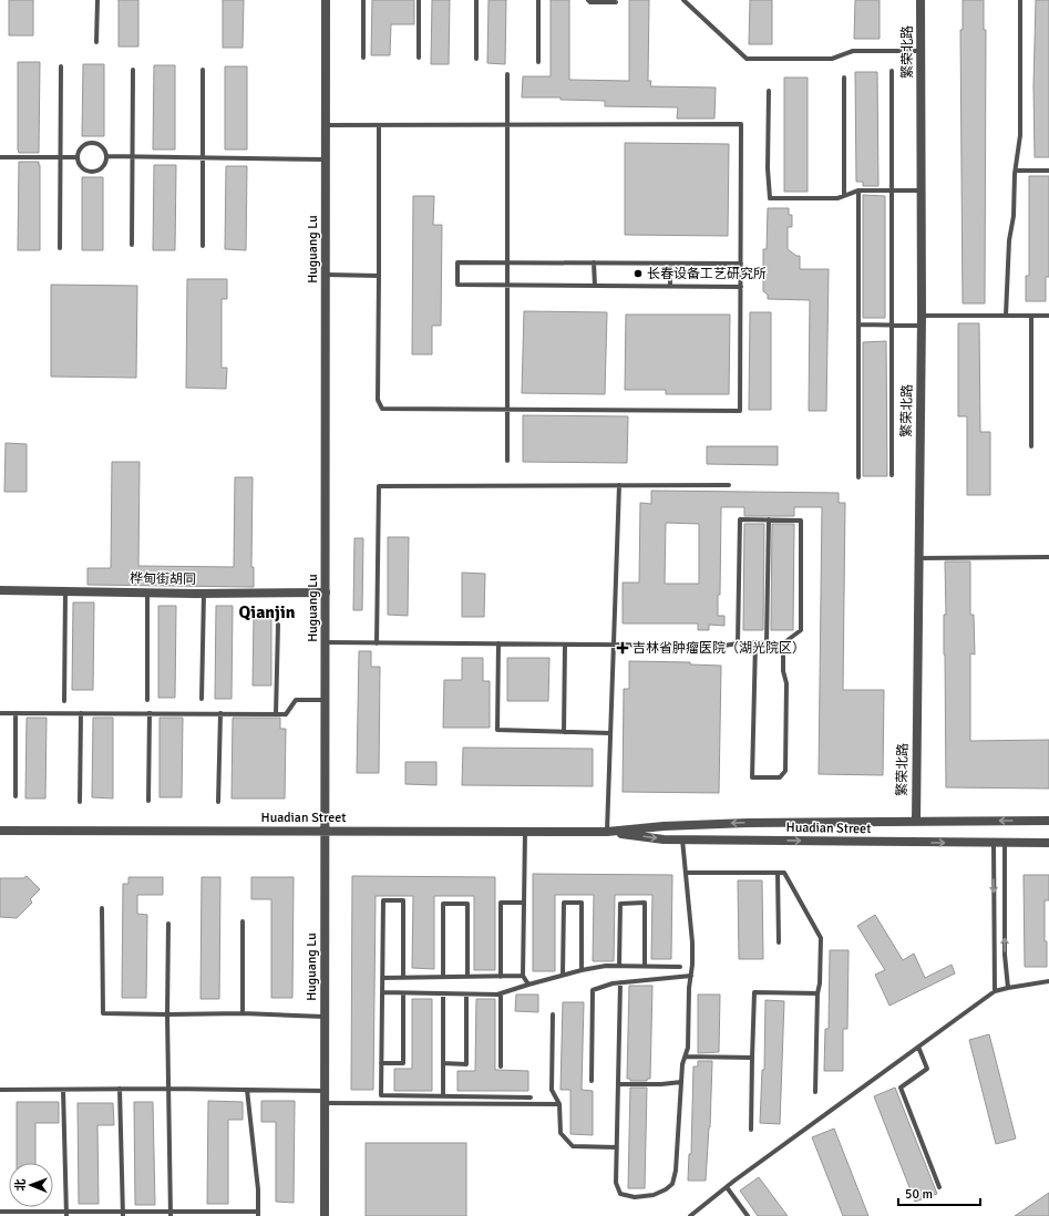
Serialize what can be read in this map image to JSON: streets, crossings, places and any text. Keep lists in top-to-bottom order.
{
  "streets": {
    "street": [
      "繁荣北路",
      "Huguang Lu",
      "桦甸街胡同",
      "Huadian Street"
    ]
  },
  "crossings": [
    ["繁荣北路", "Huadian Street"],
    ["Huguang Lu", "桦甸街胡同"],
    ["Huguang Lu", "Huadian Street"]
  ],
  "districts": ["Qianjin"],
  "places": {
    "other": ["长春设备工艺研究所"],
    "health": ["吉林省肿瘤医院（湖光院区）"]
  },
  "scale_bar": "50 m",
  "north": "left"
}
